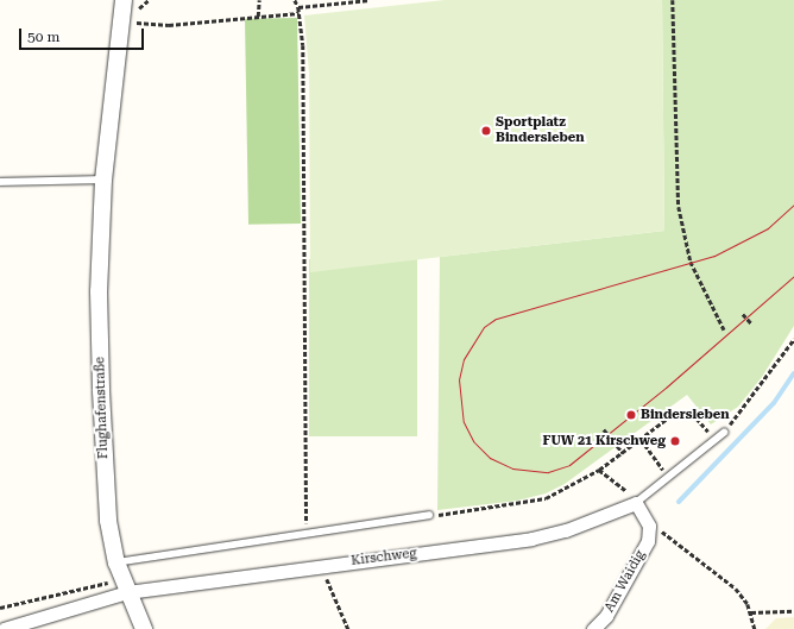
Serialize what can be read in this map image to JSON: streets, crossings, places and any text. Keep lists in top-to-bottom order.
{
  "streets": {
    "street": ["Flughafenstraße", "Kirschweg", "Am Waidig"]
  },
  "crossings": [
    ["Flughafenstraße", "Kirschweg"]
  ],
  "places": ["Sportplatz Bindersleben", "Bindersleben", "FUW 21 Kirschweg"],
  "scale_bar": "50 m"
}
